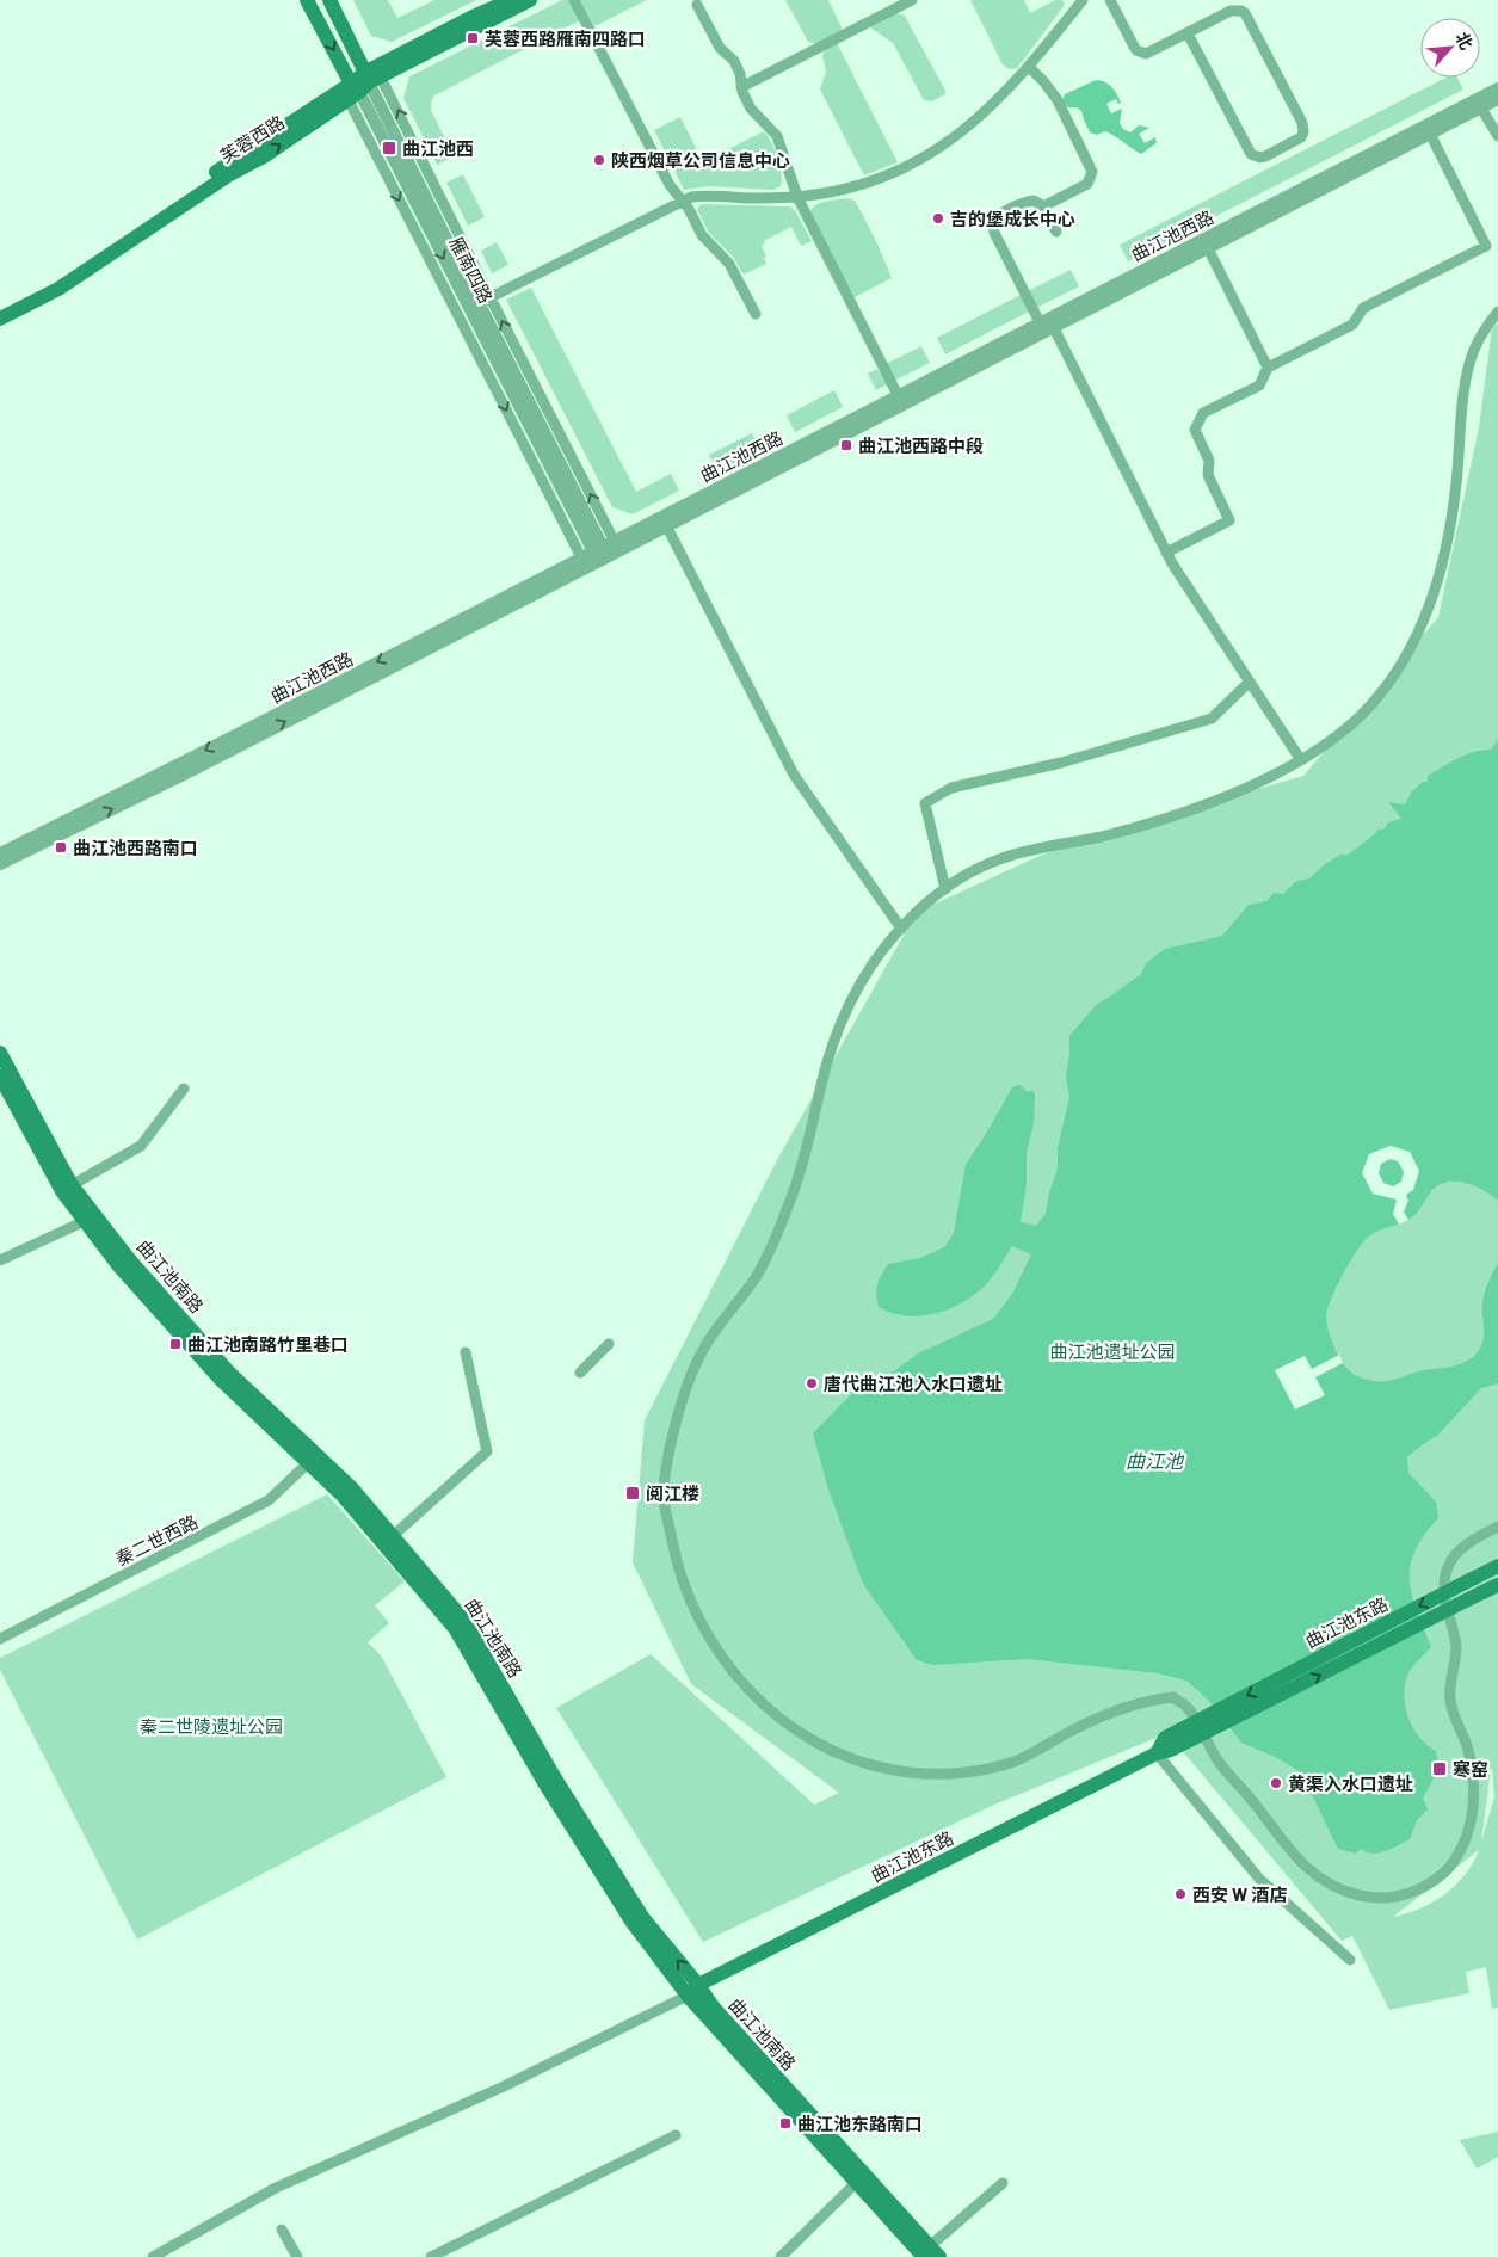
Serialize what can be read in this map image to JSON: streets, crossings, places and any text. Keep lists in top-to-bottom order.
{
  "streets": {
    "main road": [
      "芙蓉西路",
      "雁南四路",
      "曲江池南路",
      "曲江池东路"
    ],
    "street": ["曲江池西路", "秦二世西路"]
  },
  "crossings": [
    ["芙蓉西路", "雁南四路"],
    ["曲江池西路", "雁南四路"],
    ["曲江池南路", "秦二世西路"],
    ["曲江池南路", "曲江池东路"]
  ],
  "water": ["曲江池"],
  "parks": ["曲江池遗址公园", "秦二世陵遗址公园"],
  "places": {
    "transit": [
      "芙蓉西路雁南四路口",
      "曲江池西",
      "曲江池西路中段",
      "曲江池西路南口",
      "曲江池南路竹里巷口",
      "阅江楼",
      "寒窑",
      "曲江池东路南口"
    ],
    "other": [
      "陕西烟草公司信息中心",
      "吉的堡成长中心",
      "唐代曲江池入水口遗址",
      "黄渠入水口遗址",
      "西安 W 酒店"
    ]
  },
  "north": "top right"
}
